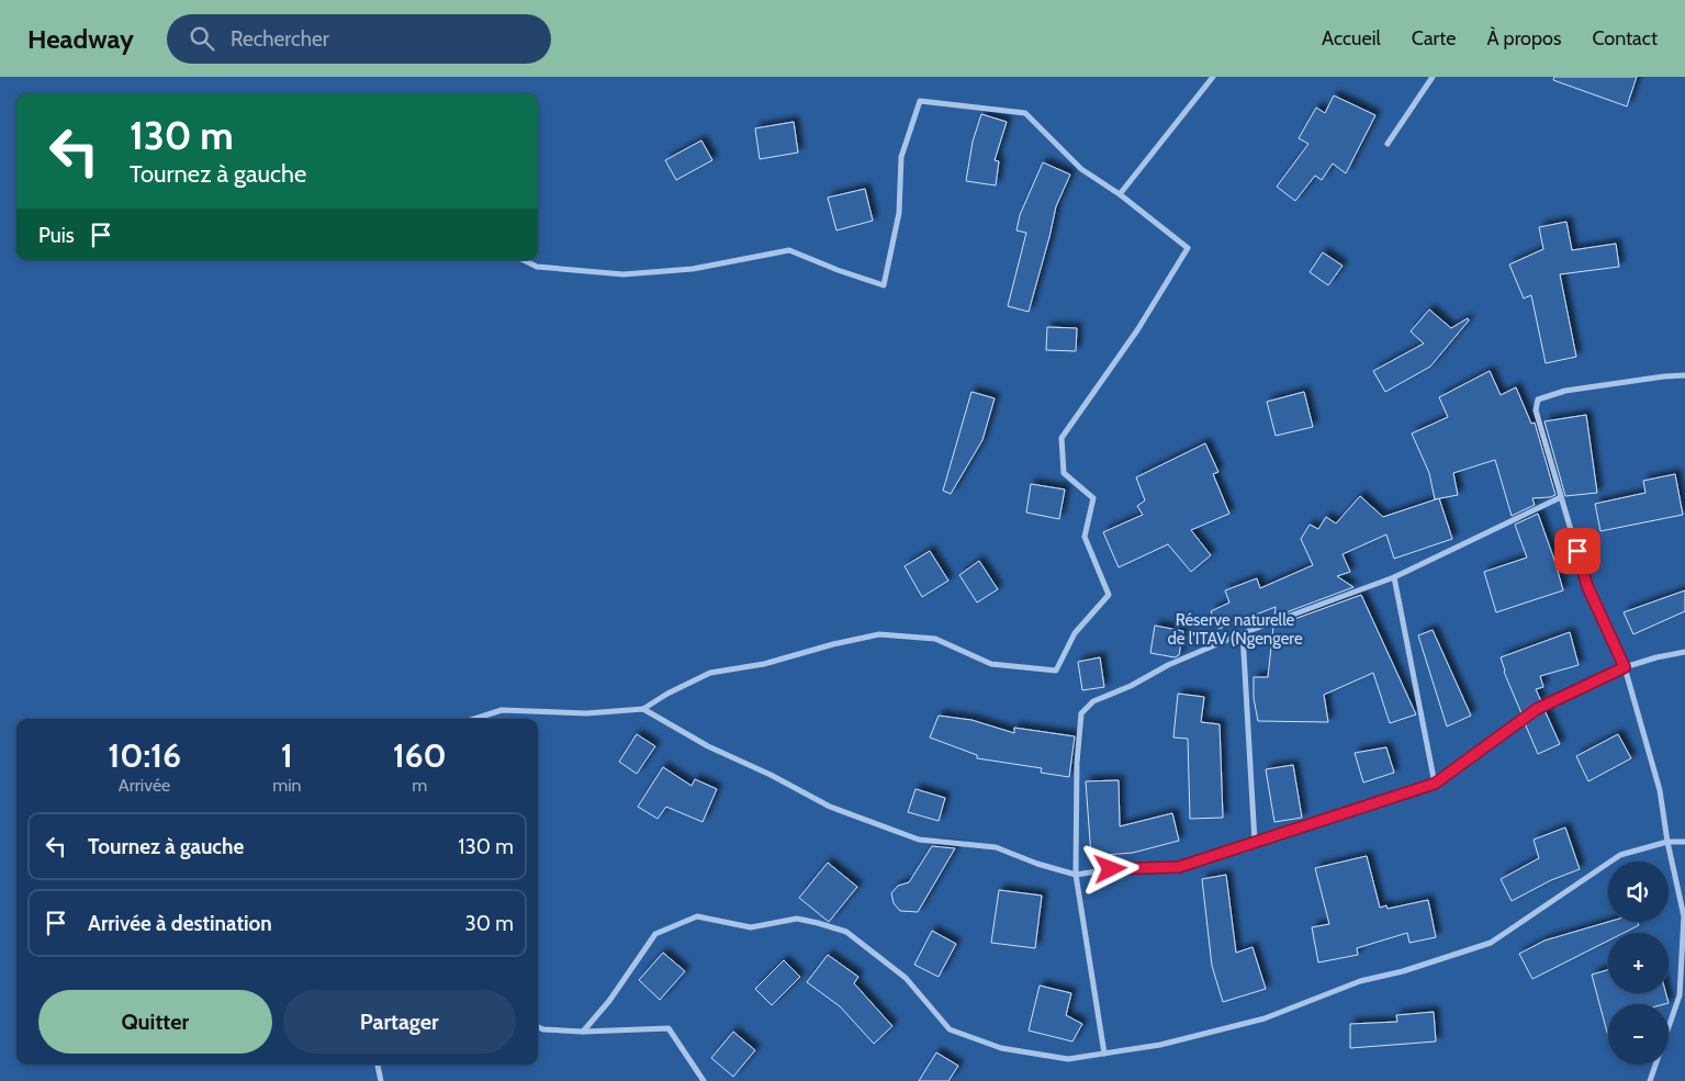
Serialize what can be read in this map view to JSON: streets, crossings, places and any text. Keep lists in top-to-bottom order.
{
  "parks": ["Réserve naturelle de l'ITAV (Ngengere"],
  "page": {
    "header": "Headway",
    "search": "Rechercher",
    "nav": [
      "Accueil",
      "Carte",
      "À propos",
      "Contact"
    ],
    "turn": ["130 m", "Tournez à gauche"],
    "then": "Puis",
    "eta": [
      "10:16",
      "Arrivée",
      "1",
      "min",
      "160",
      "m"
    ],
    "list": [
      {
        "name": "Tournez à gauche",
        "value": "130 m"
      },
      {
        "name": "Arrivée à destination",
        "value": "30 m"
      }
    ],
    "map_buttons": ["+", "−"],
    "buttons": ["Quitter", "Partager"]
  }
}
